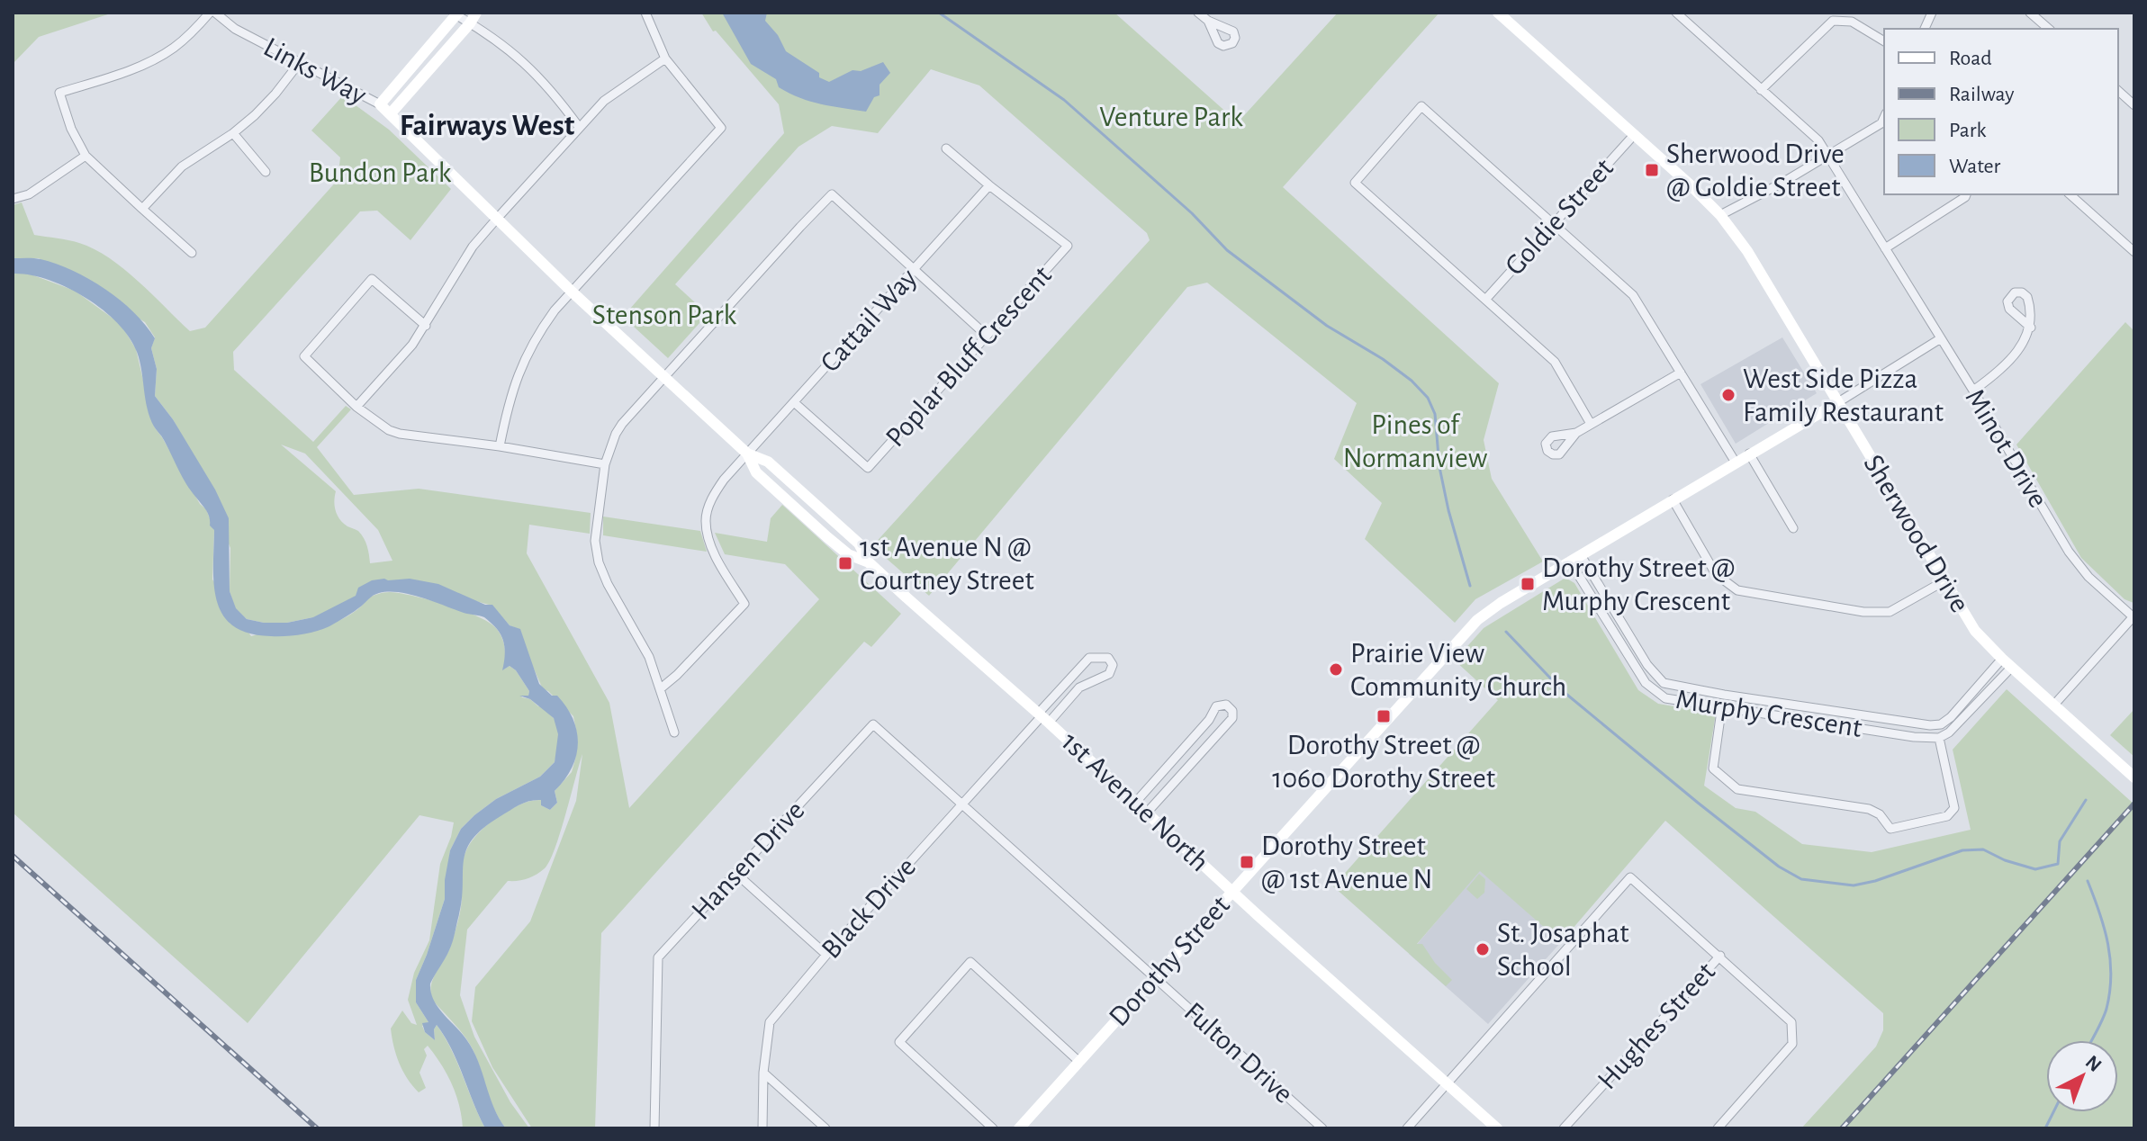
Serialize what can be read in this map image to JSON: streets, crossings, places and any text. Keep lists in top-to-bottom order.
{
  "streets": {
    "street": [
      "Links Way",
      "Goldie Street",
      "Cattail Way",
      "Poplar Bluff Crescent",
      "Minot Drive",
      "Sherwood Drive",
      "Murphy Crescent",
      "1st Avenue North",
      "Hansen Drive",
      "Black Drive",
      "Dorothy Street",
      "Hughes Street",
      "Fulton Drive"
    ]
  },
  "crossings": [
    ["Links Way", "1st Avenue North"],
    ["Goldie Street", "Sherwood Drive"],
    ["Cattail Way", "Poplar Bluff Crescent"],
    ["Cattail Way", "1st Avenue North"],
    ["Minot Drive", "Dorothy Street"],
    ["Sherwood Drive", "Murphy Crescent"],
    ["Sherwood Drive", "Dorothy Street"],
    ["Murphy Crescent", "Dorothy Street"],
    ["1st Avenue North", "Black Drive"],
    ["1st Avenue North", "Dorothy Street"],
    ["Hansen Drive", "Black Drive"],
    ["Hansen Drive", "Fulton Drive"],
    ["Black Drive", "Fulton Drive"],
    ["Dorothy Street", "Fulton Drive"]
  ],
  "districts": ["Fairways West"],
  "parks": [
    "Venture Park",
    "Bundon Park",
    "Stenson Park",
    "Pines of Normanview"
  ],
  "places": {
    "transit": [
      "Sherwood Drive @ Goldie Street",
      "1st Avenue N @ Courtney Street",
      "Dorothy Street @ Murphy Crescent",
      "Dorothy Street @ 1060 Dorothy Street",
      "Dorothy Street @ 1st Avenue N"
    ],
    "other": ["West Side Pizza Family Restaurant", "Prairie View Community Church", "St. Josaphat School"]
  },
  "legend": [
    "Road",
    "Railway",
    "Park",
    "Water"
  ],
  "north": "top right"
}
